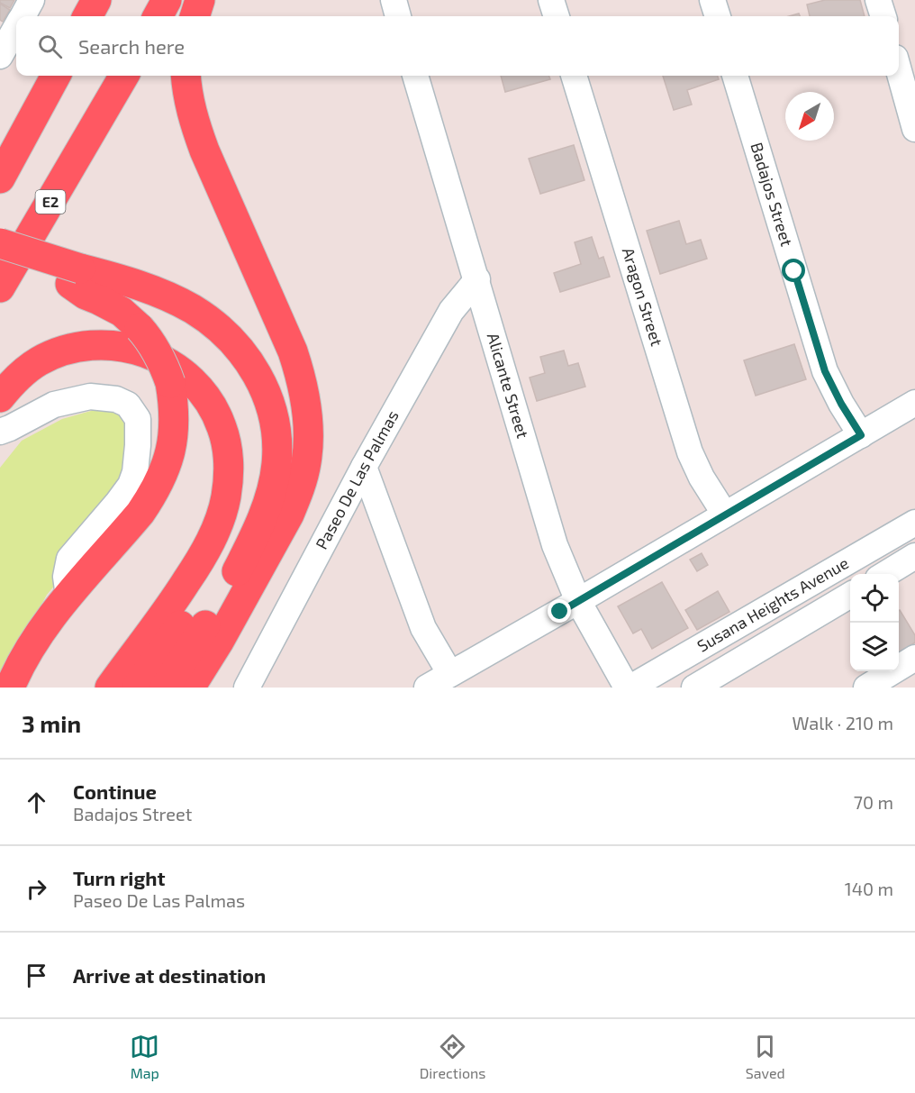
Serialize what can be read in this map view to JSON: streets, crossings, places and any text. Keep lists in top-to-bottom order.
{
  "streets": {
    "highway": ["E2"],
    "street": [
      "Badajos Street",
      "Aragon Street",
      "Alicante Street",
      "Paseo De Las Palmas",
      "Susana Heights Avenue"
    ]
  },
  "crossings": [
    ["Alicante Street", "Paseo De Las Palmas"],
    ["Alicante Street", "Susana Heights Avenue"]
  ],
  "north": "bottom left",
  "page": {
    "search": "Search here",
    "heading": ["3 min", "Walk · 210 m"],
    "list": [
      ["Continue", "Badajos Street", "70 m"],
      ["Turn right", "Paseo De Las Palmas", "140 m"],
      "Arrive at destination"
    ],
    "nav": ["Map", "Directions", "Saved"]
  }
}
